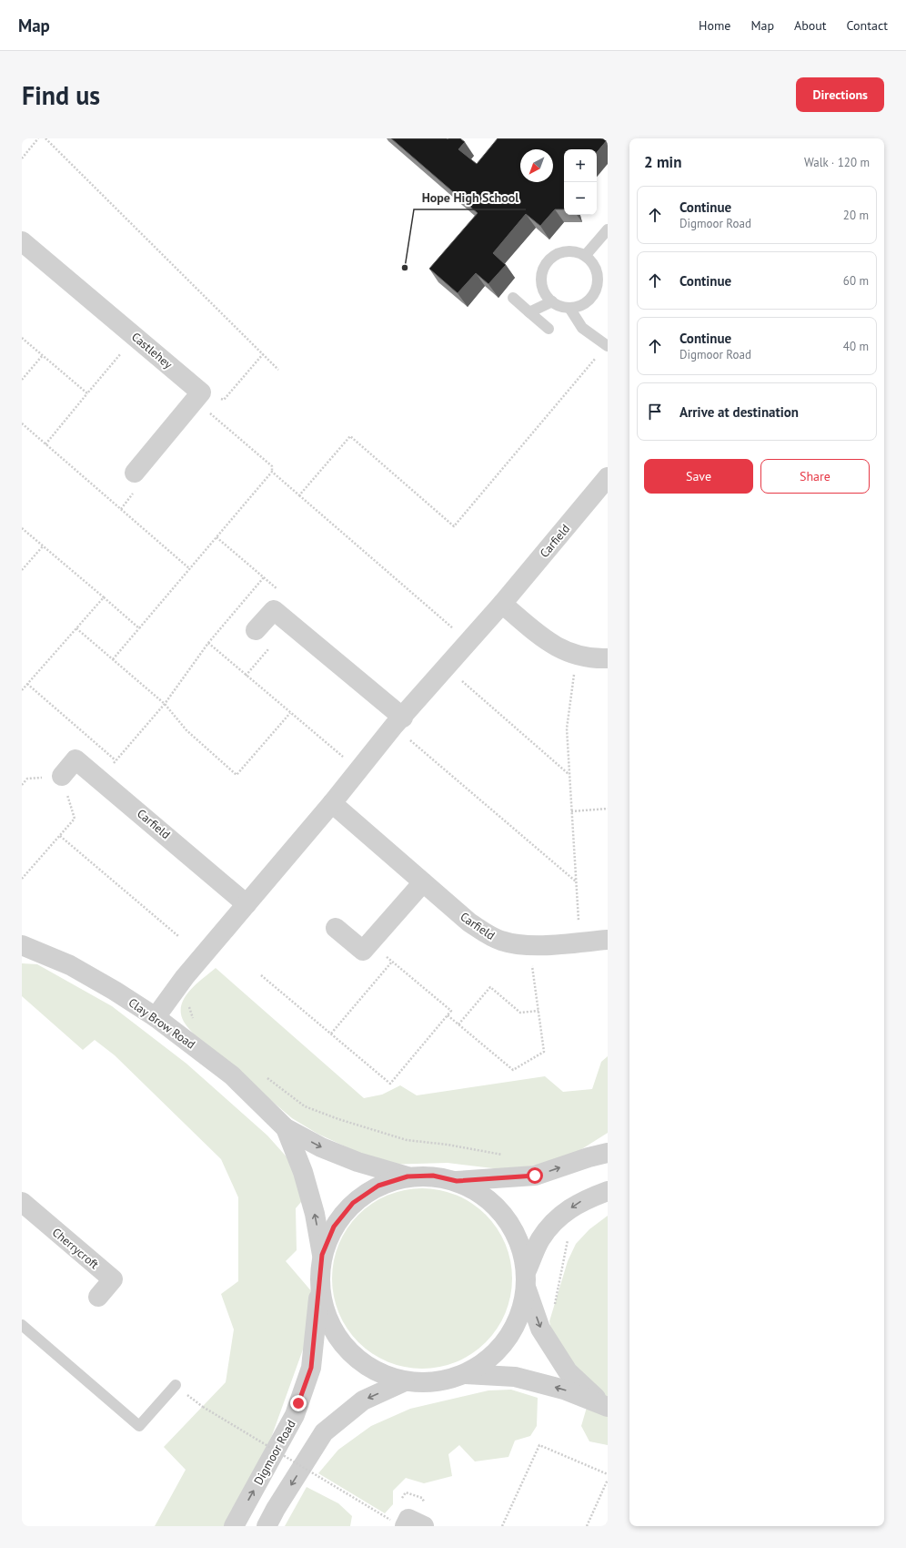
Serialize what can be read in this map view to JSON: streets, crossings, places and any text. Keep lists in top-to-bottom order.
{
  "streets": {
    "street": [
      "Castlehey",
      "Carfield",
      "Clay Brow Road",
      "Cherrycroft",
      "Digmoor Road"
    ]
  },
  "crossings": [
    ["Carfield", "Clay Brow Road"]
  ],
  "one_way": ["Digmoor Road"],
  "places": ["Hope High School"],
  "north": "bottom left",
  "page": {
    "header": "Map",
    "nav": [
      "Home",
      "Map",
      "About",
      "Contact"
    ],
    "buttons": [
      "Directions",
      ["Save", "Share"]
    ],
    "title": "Find us",
    "heading": ["2 min", "Walk · 120 m"],
    "map_buttons": ["+", "−"],
    "list": [
      ["Continue", "Digmoor Road", "20 m"],
      ["Continue", "60 m"],
      ["Continue", "Digmoor Road", "40 m"],
      "Arrive at destination"
    ]
  }
}
